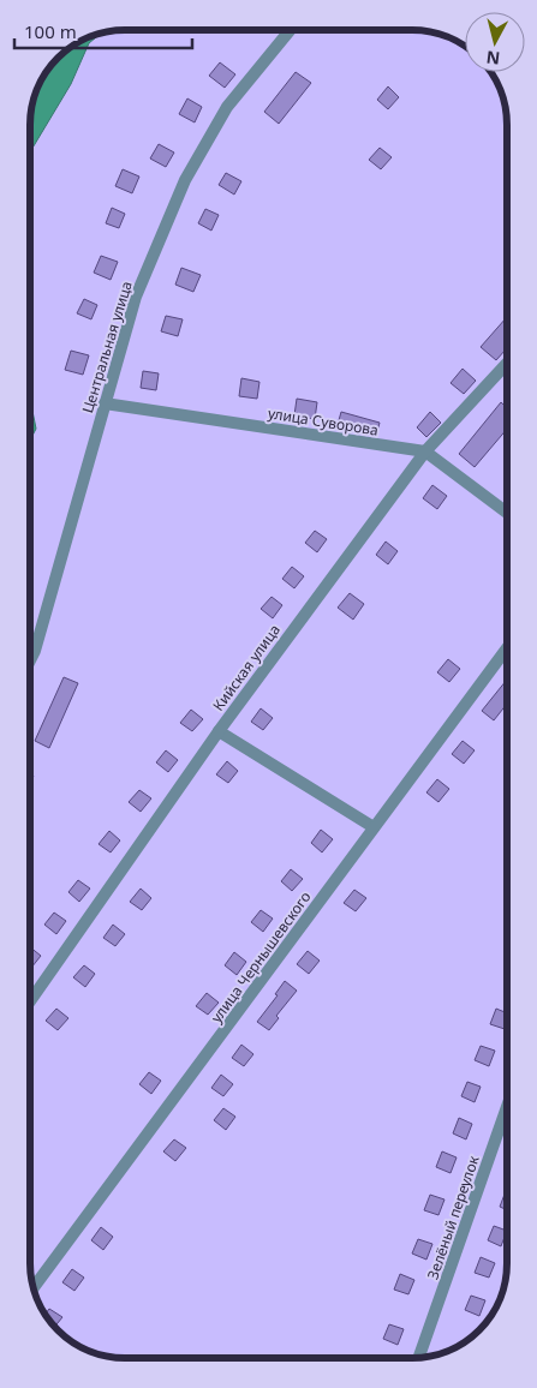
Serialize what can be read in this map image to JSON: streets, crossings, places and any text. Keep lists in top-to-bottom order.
{
  "streets": {
    "street": [
      "Центральная улица",
      "улица Суворова",
      "Кийская улица",
      "улица Чернышевского",
      "Зелёный переулок"
    ]
  },
  "crossings": [
    ["Центральная улица", "улица Суворова"],
    ["улица Суворова", "Кийская улица"]
  ],
  "scale_bar": "100 m",
  "north": "bottom"
}
